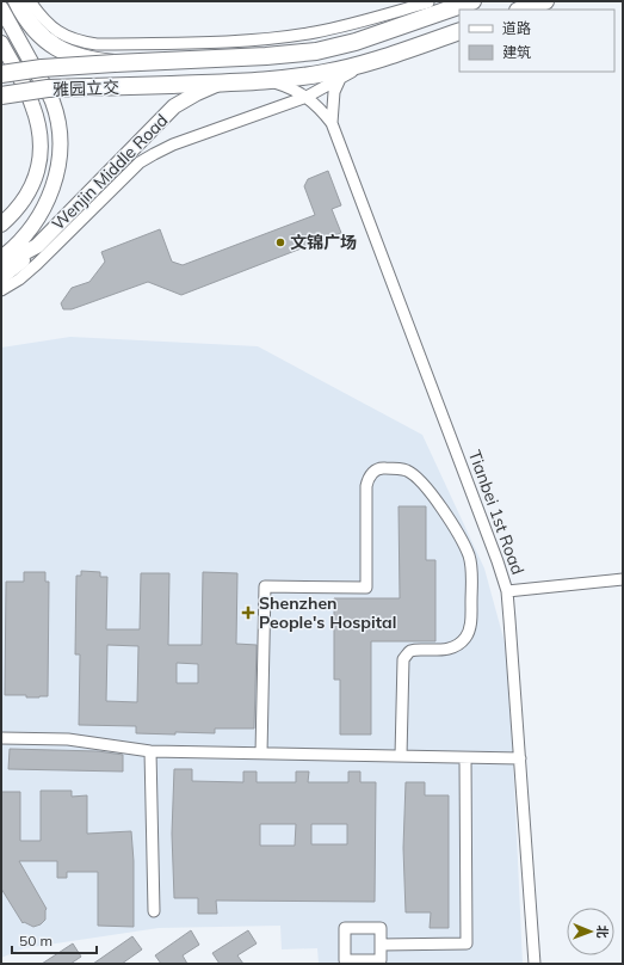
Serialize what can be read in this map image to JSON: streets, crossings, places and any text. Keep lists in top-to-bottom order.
{
  "streets": {
    "highway": ["雅园立交"],
    "main road": ["Wenjin Middle Road"],
    "street": ["Tianbei 1st Road"]
  },
  "crossings": [
    ["雅园立交", "Wenjin Middle Road"],
    ["雅园立交", "Tianbei 1st Road"]
  ],
  "places": {
    "other": ["文锦广场"],
    "health": ["Shenzhen People's Hospital"]
  },
  "legend": ["道路", "建筑"],
  "scale_bar": "50 m",
  "north": "right"
}
